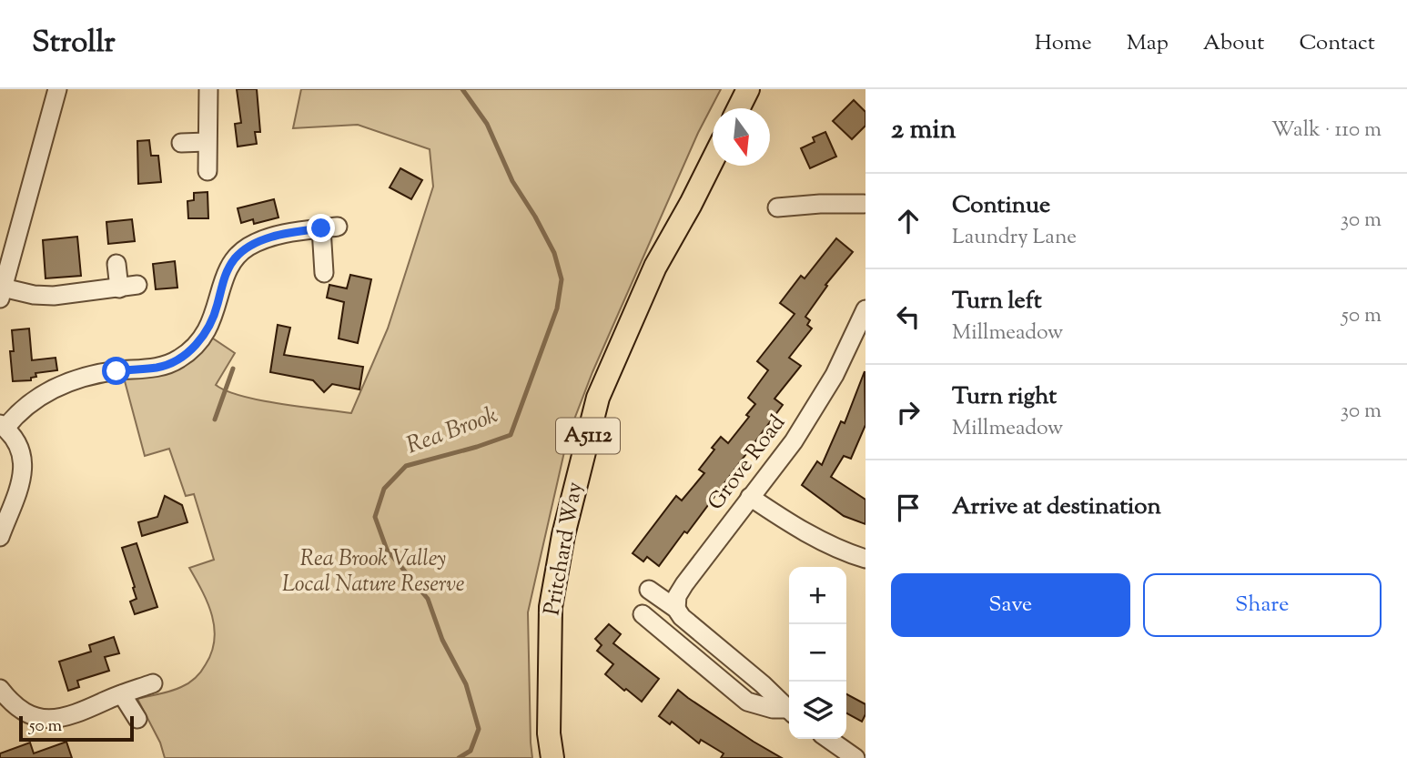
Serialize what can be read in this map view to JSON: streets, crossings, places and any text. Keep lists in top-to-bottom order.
{
  "streets": {
    "main road": ["A5112", "Pritchard Way"],
    "street": ["Grove Road"]
  },
  "water": ["Rea Brook"],
  "parks": ["Rea Brook Valley Local Nature Reserve"],
  "scale_bar": "50 m",
  "north": "bottom",
  "page": {
    "header": "Strollr",
    "nav": [
      "Home",
      "Map",
      "About",
      "Contact"
    ],
    "heading": ["2 min", "Walk · 110 m"],
    "list": [
      ["Continue", "Laundry Lane", "30 m"],
      ["Turn left", "Millmeadow", "50 m"],
      ["Turn right", "Millmeadow", "30 m"],
      "Arrive at destination"
    ],
    "buttons": ["Save", "Share"],
    "map_buttons": ["+", "−"],
    "scale": "50 m"
  }
}
